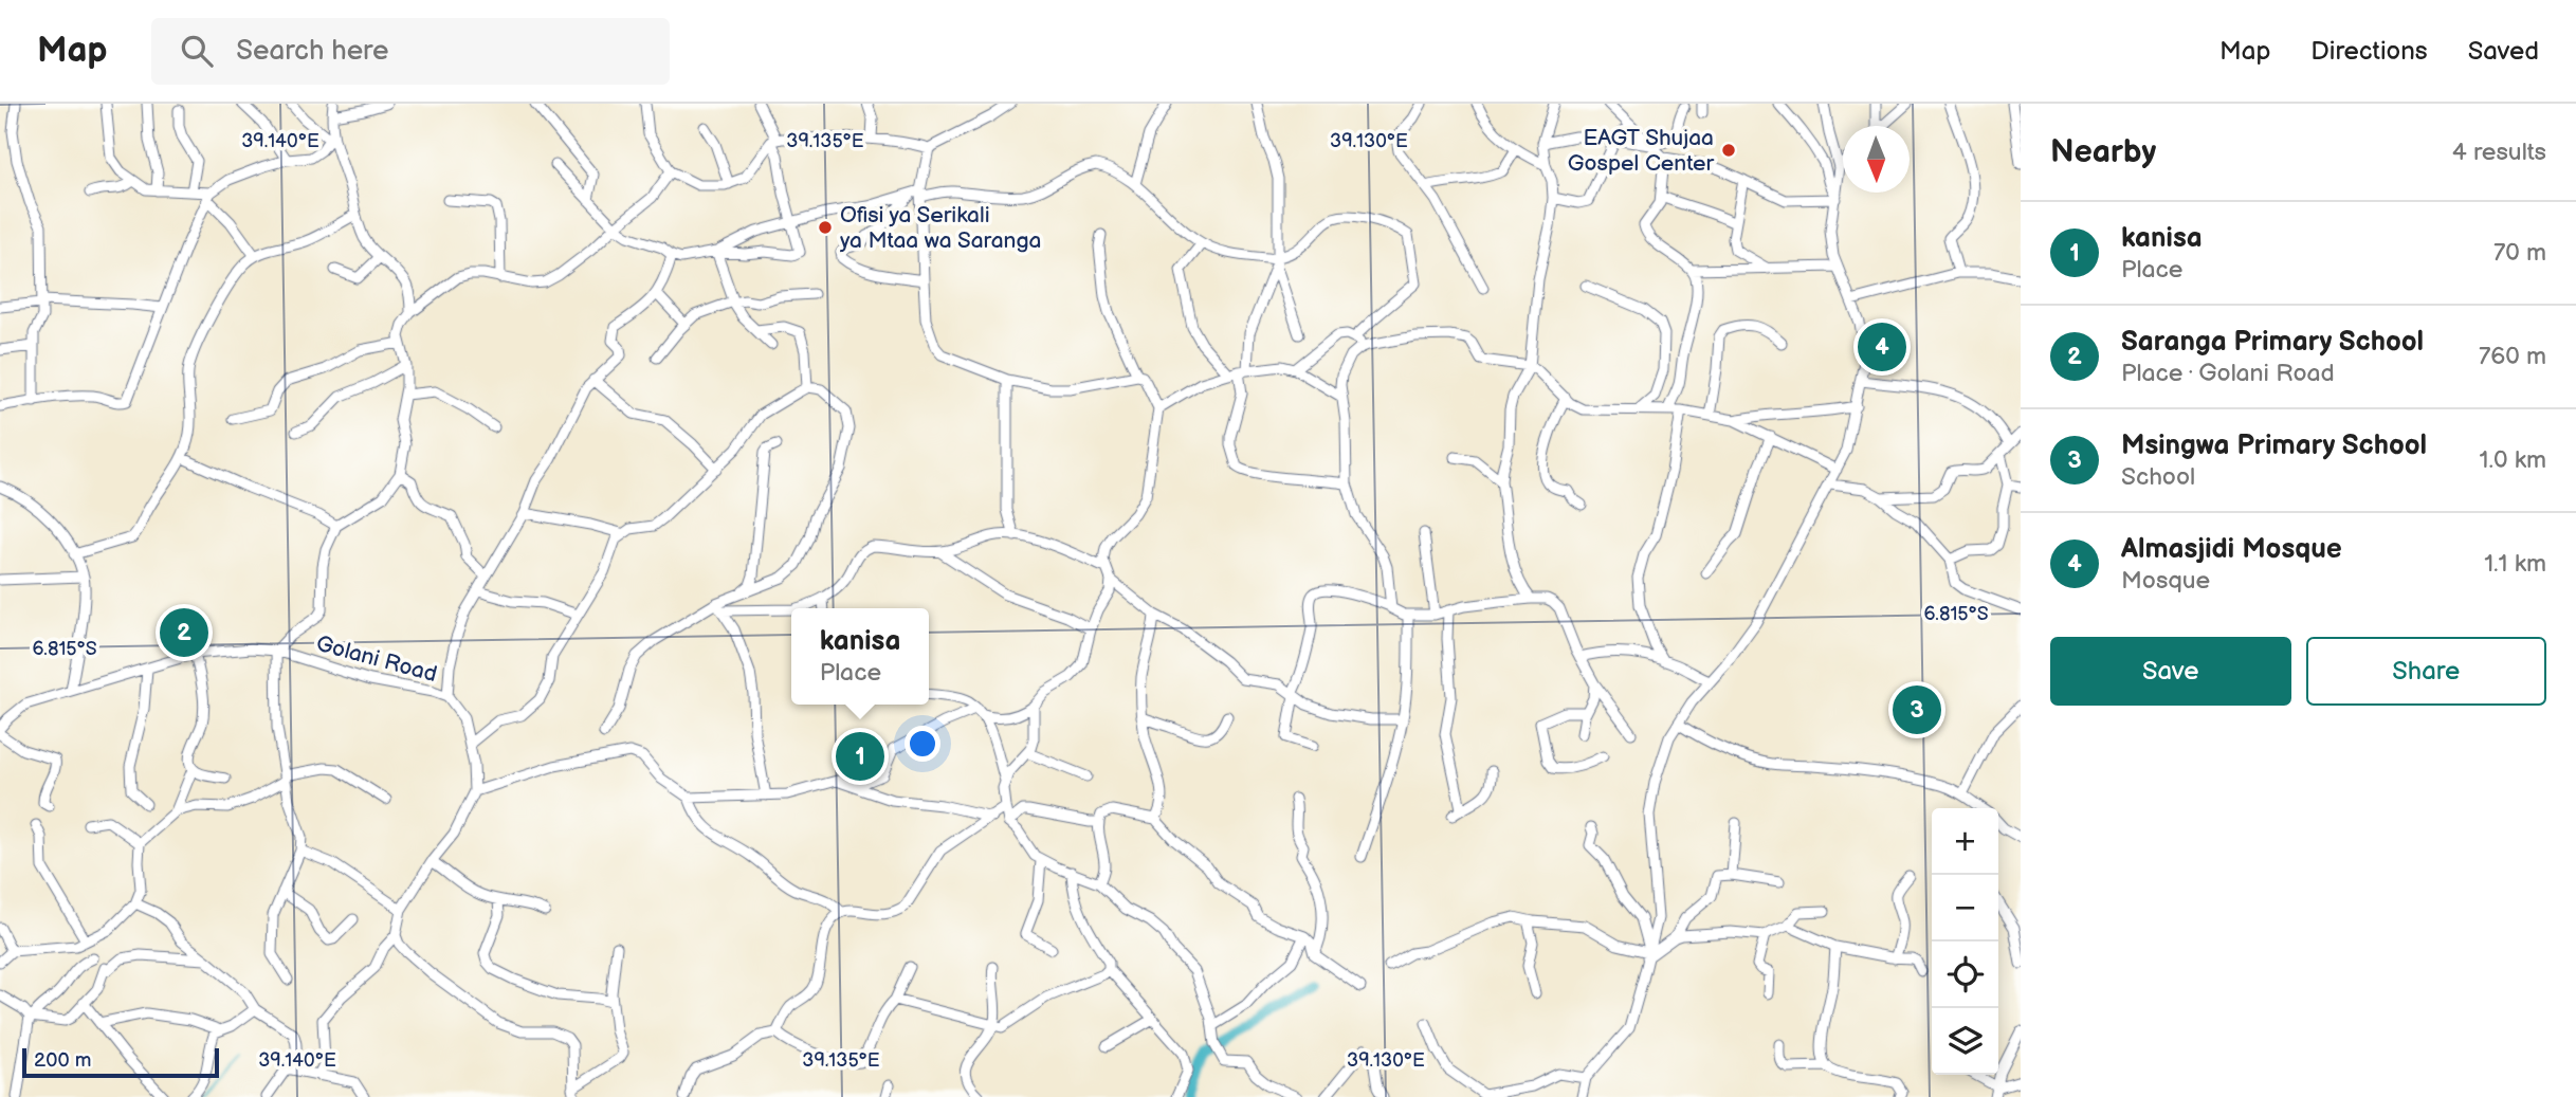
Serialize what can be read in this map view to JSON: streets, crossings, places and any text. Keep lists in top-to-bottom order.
{
  "streets": {
    "street": ["Golani Road"]
  },
  "places": ["EAGT Shujaa Gospel Center", "Ofisi ya Serikali ya Mtaa wa Saranga"],
  "scale_bar": "200 m",
  "north": "bottom",
  "page": {
    "header": "Map",
    "search": "Search here",
    "nav": ["Map", "Directions", "Saved"],
    "heading": ["Nearby", "4 results"],
    "list": [
      {
        "mark": "1",
        "name": "kanisa",
        "note": "Place",
        "value": "70 m"
      },
      {
        "mark": "2",
        "name": "Saranga Primary School",
        "note": "Place · Golani Road",
        "value": "760 m"
      },
      {
        "mark": "3",
        "name": "Msingwa Primary School",
        "note": "School",
        "value": "1.0 km"
      },
      {
        "mark": "4",
        "name": "Almasjidi Mosque",
        "note": "Mosque",
        "value": "1.1 km"
      }
    ],
    "pins": [
      "4",
      "2",
      "3",
      "1"
    ],
    "popup": ["kanisa", "Place"],
    "buttons": ["Save", "Share"],
    "map_buttons": ["+", "−"],
    "scale": "200 m"
  },
  "coordinates": [
    "39.140°E",
    "39.135°E",
    "39.130°E",
    "6.815°S"
  ]
}
